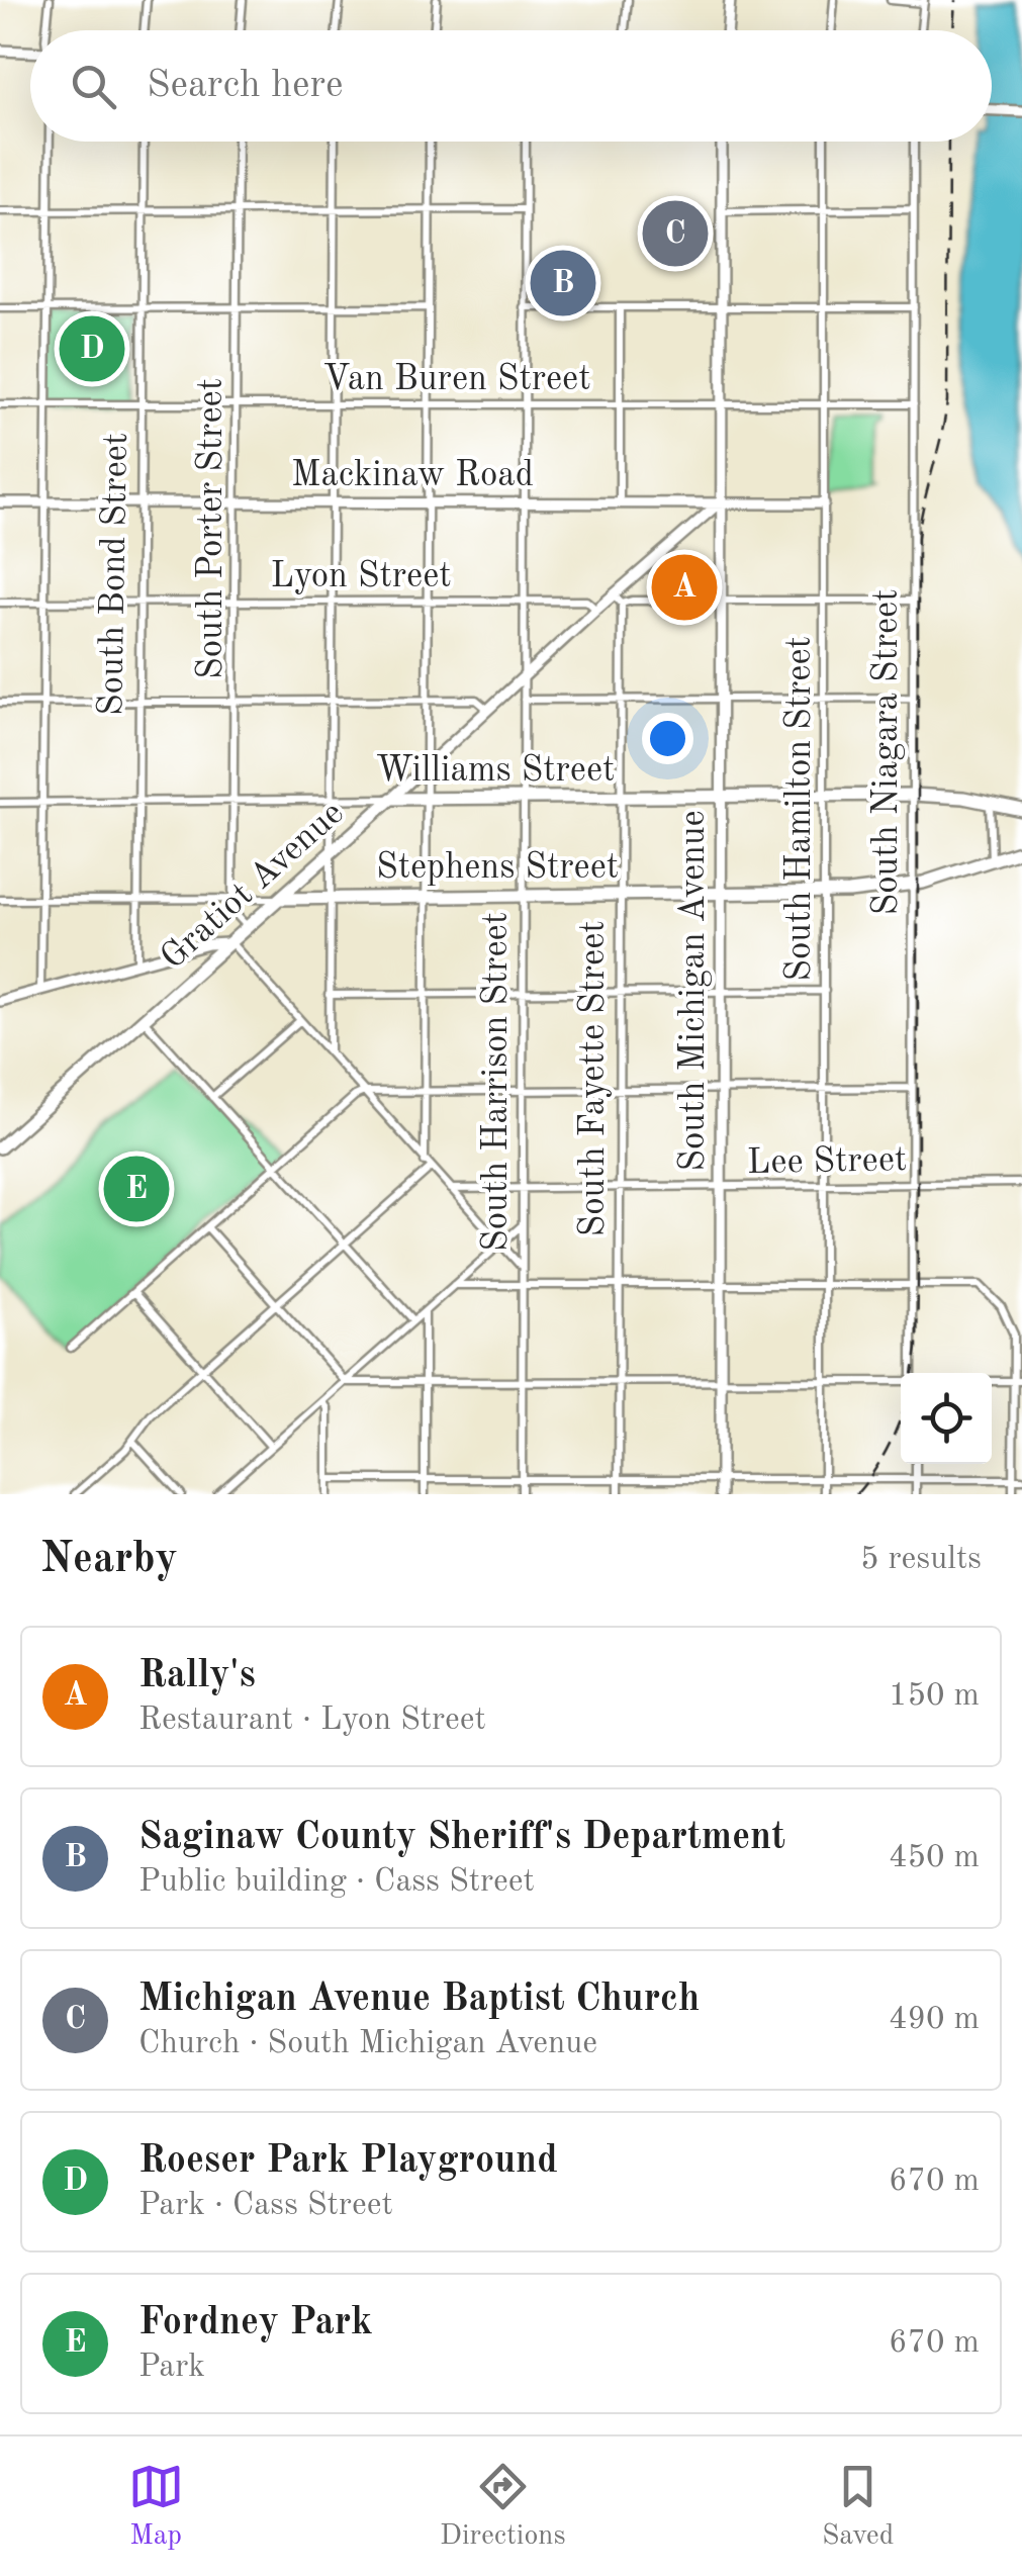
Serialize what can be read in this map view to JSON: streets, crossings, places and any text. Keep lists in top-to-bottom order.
{
  "streets": {
    "highway": ["Williams Street", "Stephens Street", "Gratiot Avenue"],
    "street": [
      "Van Buren Street",
      "Mackinaw Road",
      "South Porter Street",
      "South Bond Street",
      "Lyon Street",
      "South Niagara Street",
      "South Hamilton Street",
      "South Michigan Avenue",
      "South Fayette Street",
      "South Harrison Street",
      "Lee Street"
    ]
  },
  "crossings": [
    ["Van Buren Street", "South Porter Street"],
    ["Van Buren Street", "South Bond Street"],
    ["Van Buren Street", "South Niagara Street"],
    ["Van Buren Street", "South Hamilton Street"],
    ["Van Buren Street", "South Michigan Avenue"],
    ["Van Buren Street", "South Harrison Street"],
    ["Mackinaw Road", "South Porter Street"],
    ["Mackinaw Road", "South Bond Street"],
    ["Mackinaw Road", "South Hamilton Street"],
    ["Mackinaw Road", "Gratiot Avenue"],
    ["Mackinaw Road", "South Michigan Avenue"],
    ["Mackinaw Road", "South Harrison Street"],
    ["South Porter Street", "Lyon Street"],
    ["South Porter Street", "Williams Street"],
    ["South Porter Street", "Stephens Street"],
    ["South Porter Street", "Gratiot Avenue"],
    ["South Bond Street", "Lyon Street"],
    ["South Bond Street", "Williams Street"],
    ["South Bond Street", "Stephens Street"],
    ["Lyon Street", "Gratiot Avenue"],
    ["Lyon Street", "South Harrison Street"],
    ["South Niagara Street", "Williams Street"],
    ["South Niagara Street", "Stephens Street"],
    ["South Niagara Street", "Lee Street"],
    ["Williams Street", "South Hamilton Street"],
    ["Williams Street", "Gratiot Avenue"],
    ["Williams Street", "South Michigan Avenue"],
    ["Williams Street", "South Fayette Street"],
    ["Williams Street", "South Harrison Street"],
    ["South Hamilton Street", "Stephens Street"],
    ["South Hamilton Street", "Lee Street"],
    ["Stephens Street", "Gratiot Avenue"],
    ["Stephens Street", "South Michigan Avenue"],
    ["Stephens Street", "South Fayette Street"],
    ["Stephens Street", "South Harrison Street"],
    ["Gratiot Avenue", "South Michigan Avenue"],
    ["Gratiot Avenue", "South Fayette Street"],
    ["Gratiot Avenue", "South Harrison Street"],
    ["South Michigan Avenue", "Lee Street"],
    ["South Fayette Street", "Lee Street"],
    ["South Harrison Street", "Lee Street"]
  ],
  "page": {
    "search": "Search here",
    "pins": [
      "C",
      "B",
      "D",
      "A",
      "E"
    ],
    "heading": ["Nearby", "5 results"],
    "list": [
      {
        "mark": "A",
        "name": "Rally's",
        "note": "Restaurant · Lyon Street",
        "value": "150 m"
      },
      {
        "mark": "B",
        "name": "Saginaw County Sheriff's Department",
        "note": "Public building · Cass Street",
        "value": "450 m"
      },
      {
        "mark": "C",
        "name": "Michigan Avenue Baptist Church",
        "note": "Church · South Michigan Avenue",
        "value": "490 m"
      },
      {
        "mark": "D",
        "name": "Roeser Park Playground",
        "note": "Park · Cass Street",
        "value": "670 m"
      },
      {
        "mark": "E",
        "name": "Fordney Park",
        "note": "Park",
        "value": "670 m"
      }
    ],
    "nav": ["Map", "Directions", "Saved"]
  }
}
